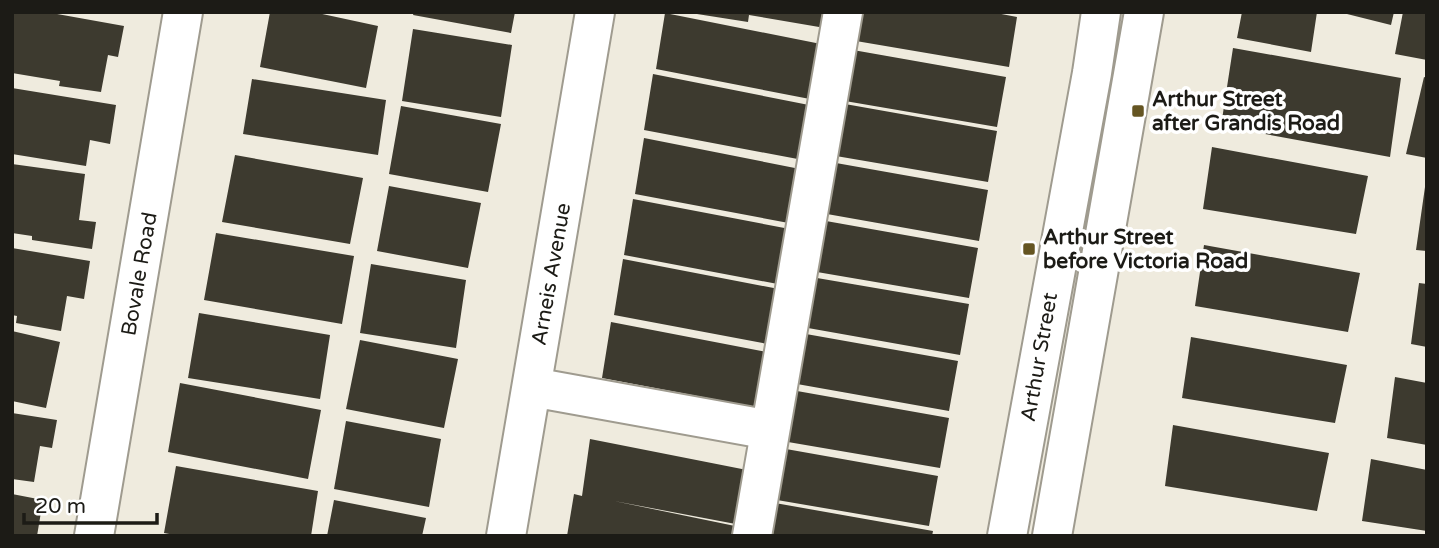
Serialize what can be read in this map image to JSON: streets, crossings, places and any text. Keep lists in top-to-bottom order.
{
  "streets": {
    "street": ["Bovale Road", "Arneis Avenue", "Arthur Street"]
  },
  "places": {
    "transit": ["Arthur Street after Grandis Road", "Arthur Street before Victoria Road"]
  },
  "scale_bar": "20 m"
}
